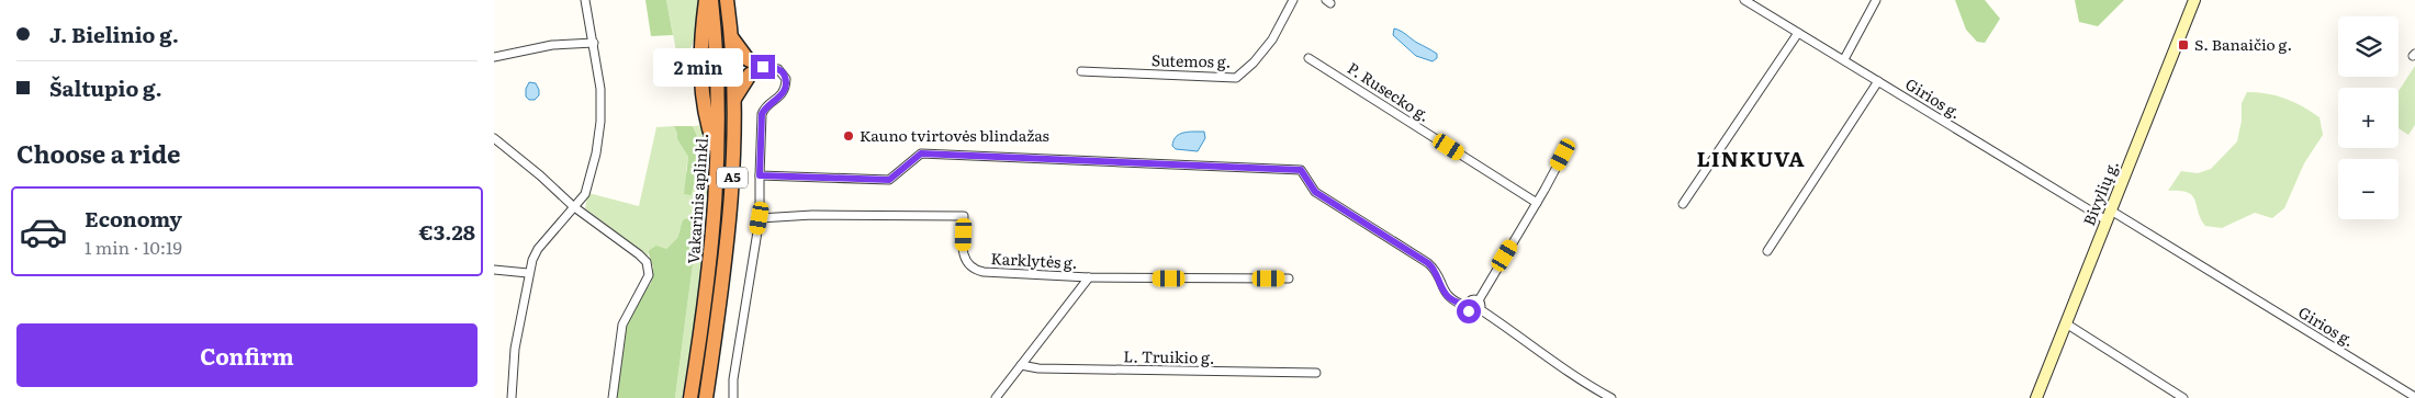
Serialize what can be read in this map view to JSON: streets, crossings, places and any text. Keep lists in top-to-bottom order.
{
  "streets": {
    "highway": ["A5", "Vakarinis aplinkl."],
    "street": [
      "Sutemos g.",
      "P. Rusecko g.",
      "Girios g.",
      "Bivylių g.",
      "Karklytės g.",
      "L. Truikio g."
    ]
  },
  "crossings": [
    ["Girios g.", "Bivylių g."]
  ],
  "districts": ["LINKUVA"],
  "places": {
    "transit": ["S. Banaičio g."],
    "other": ["Kauno tvirtovės blindažas"]
  },
  "page": {
    "banner": ["J. Bielinio g.", "Šaltupio g."],
    "map_buttons": ["+", "−"],
    "bubble": "2 min",
    "heading": "Choose a ride",
    "list": [
      {
        "name": "Economy",
        "note": "1 min · 10:19",
        "value": "€3.28"
      }
    ],
    "buttons": "Confirm"
  }
}
